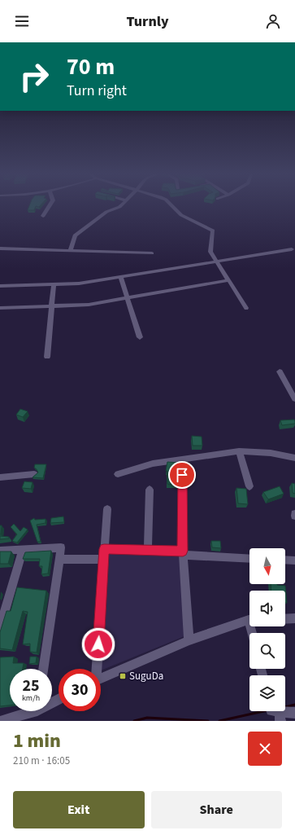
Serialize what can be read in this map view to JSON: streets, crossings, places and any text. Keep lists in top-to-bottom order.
{
  "places": {
    "transit": ["SuguDa"]
  },
  "north": "bottom",
  "page": {
    "header": "Turnly",
    "turn": ["70 m", "Turn right"],
    "speed": "25 km/h",
    "limit": "30",
    "heading": ["1 min", "210 m · 16:05"],
    "buttons": ["Exit", "Share"]
  }
}
